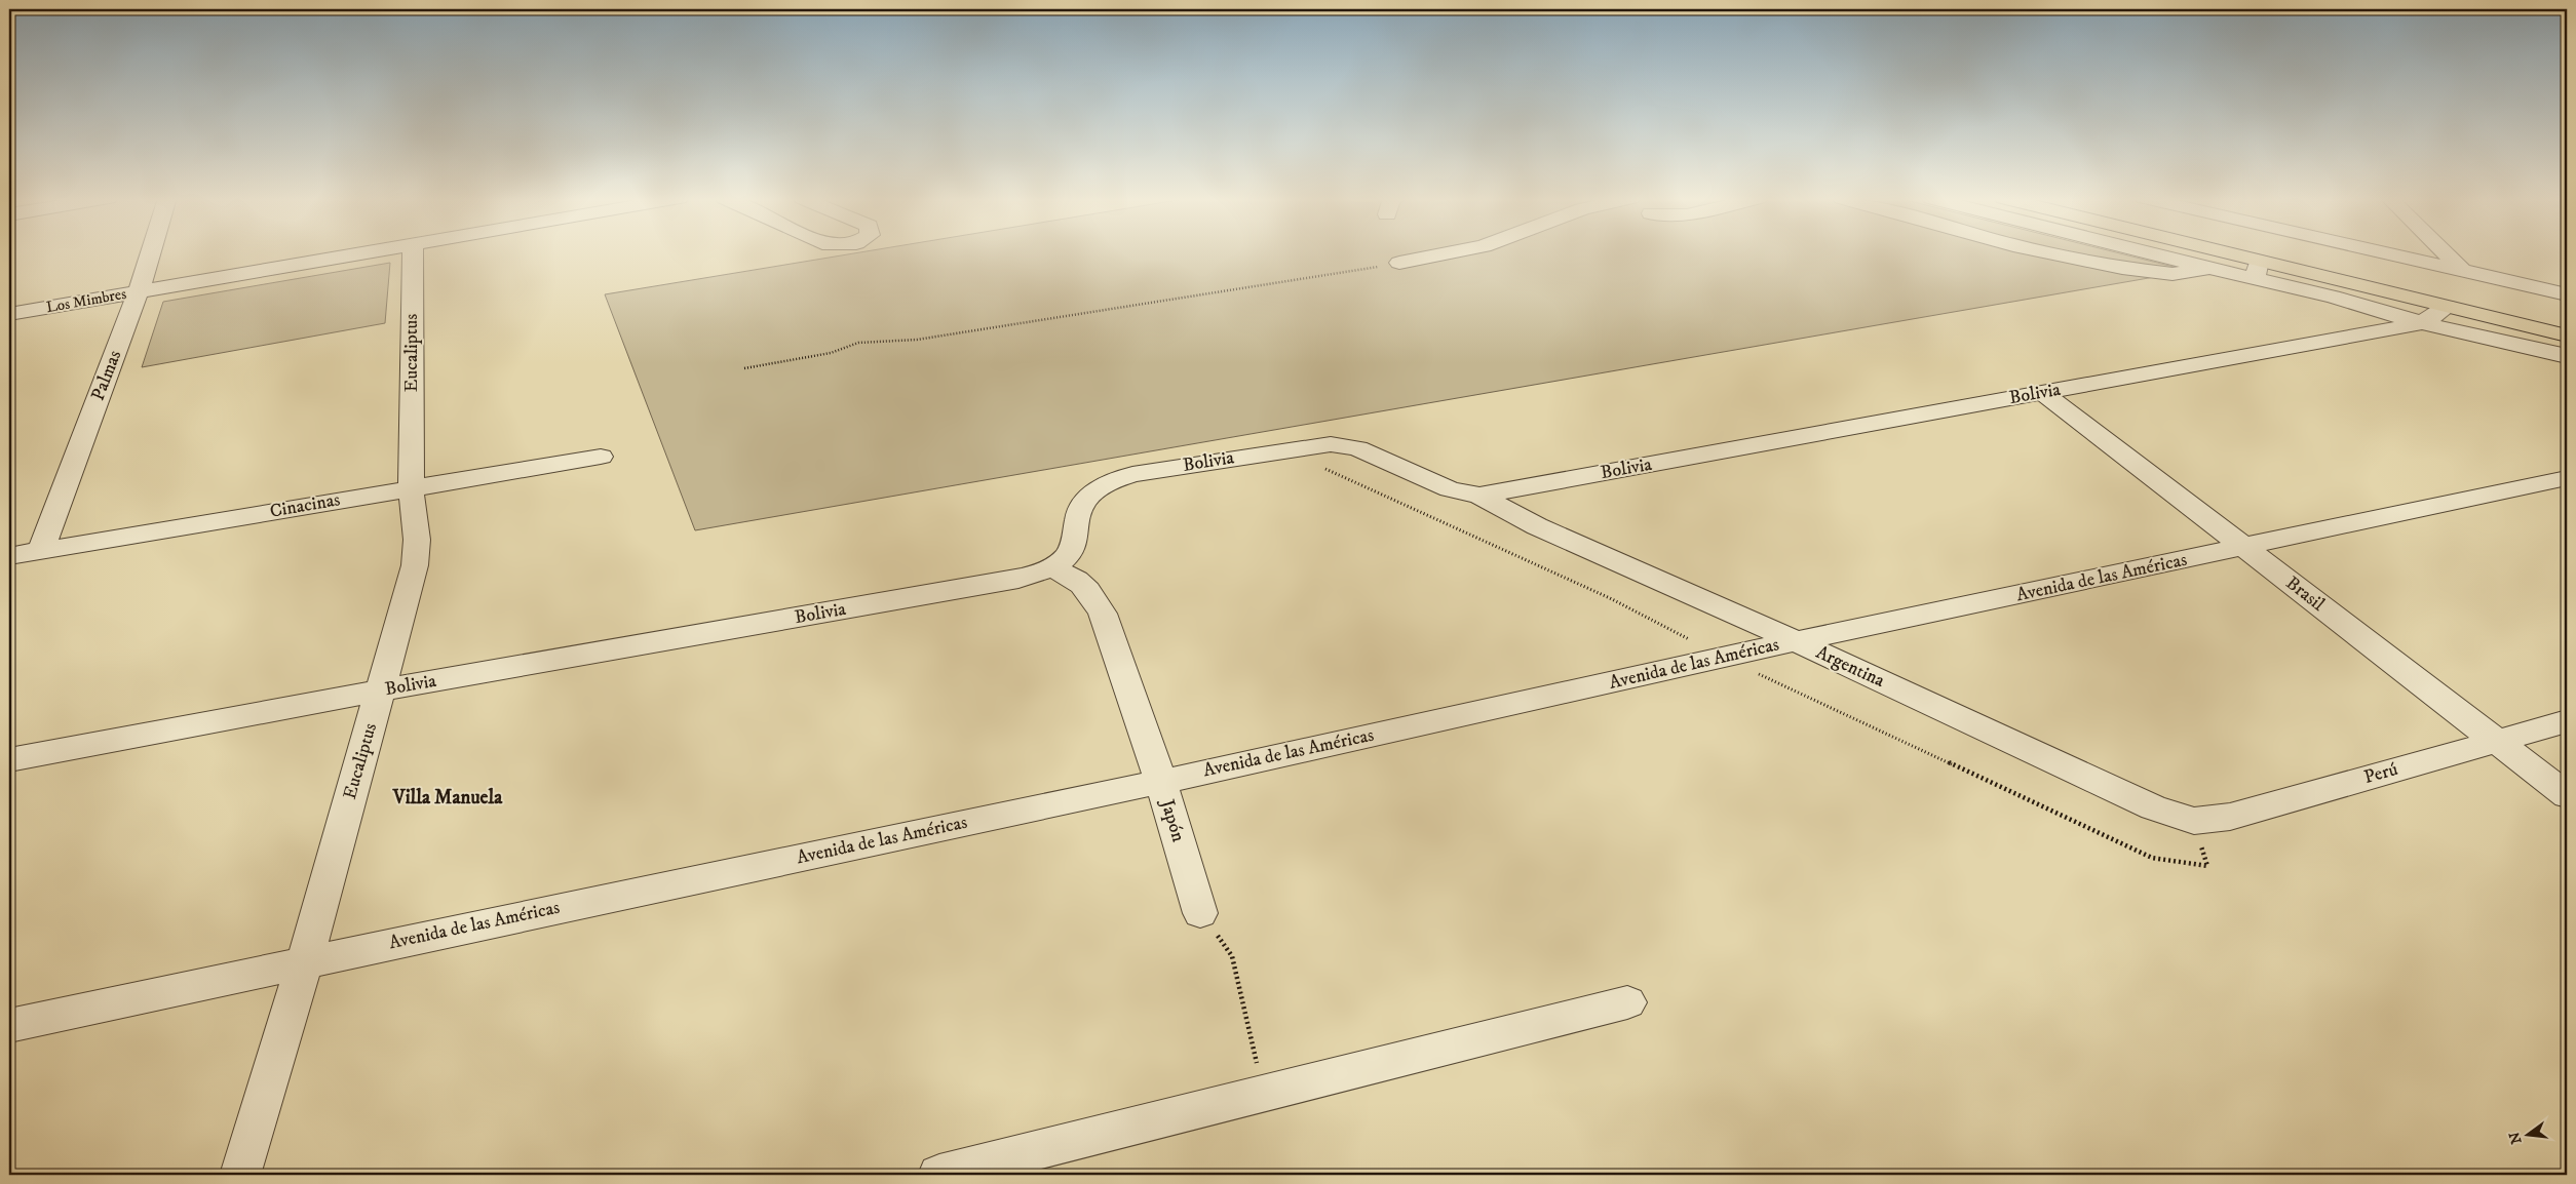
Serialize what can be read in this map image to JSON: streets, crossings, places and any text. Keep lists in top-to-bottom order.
{
  "streets": {
    "street": [
      "Los Mimbres",
      "Eucaliptus",
      "Palmas",
      "Bolivia",
      "Cinacinas",
      "Avenida de las Américas",
      "Brasil",
      "Argentina",
      "Perú",
      "Japón"
    ]
  },
  "crossings": [
    ["Los Mimbres", "Palmas"],
    ["Eucaliptus", "Bolivia"],
    ["Eucaliptus", "Cinacinas"],
    ["Eucaliptus", "Avenida de las Américas"],
    ["Palmas", "Cinacinas"],
    ["Bolivia", "Brasil"],
    ["Bolivia", "Argentina"],
    ["Bolivia", "Japón"],
    ["Avenida de las Américas", "Brasil"],
    ["Avenida de las Américas", "Argentina"],
    ["Avenida de las Américas", "Japón"],
    ["Brasil", "Perú"],
    ["Argentina", "Perú"]
  ],
  "districts": ["Villa Manuela"],
  "north": "left"
}
